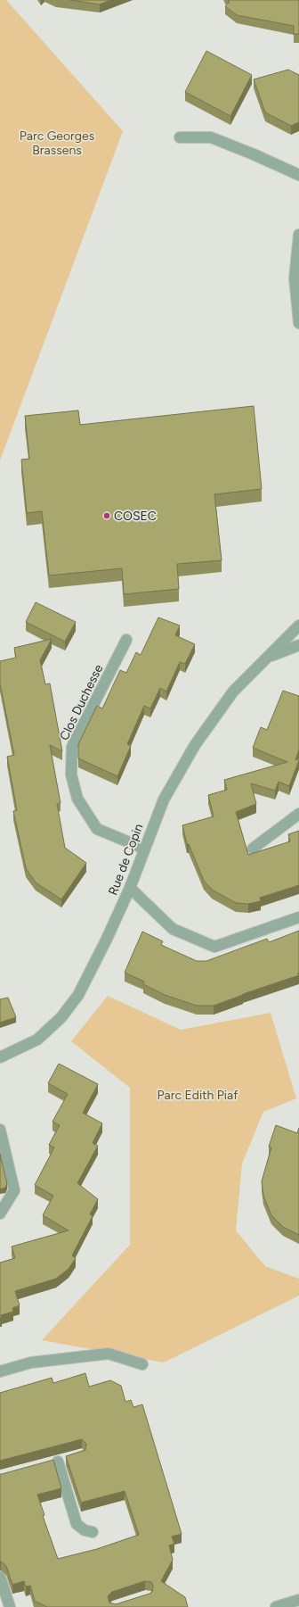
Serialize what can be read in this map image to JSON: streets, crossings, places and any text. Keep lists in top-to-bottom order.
{
  "streets": {
    "street": ["Clos Duchesse", "Rue de Copin"]
  },
  "crossings": [
    ["Clos Duchesse", "Rue de Copin"]
  ],
  "parks": ["Parc Georges Brassens", "Parc Edith Piaf"],
  "places": ["COSEC"]
}
